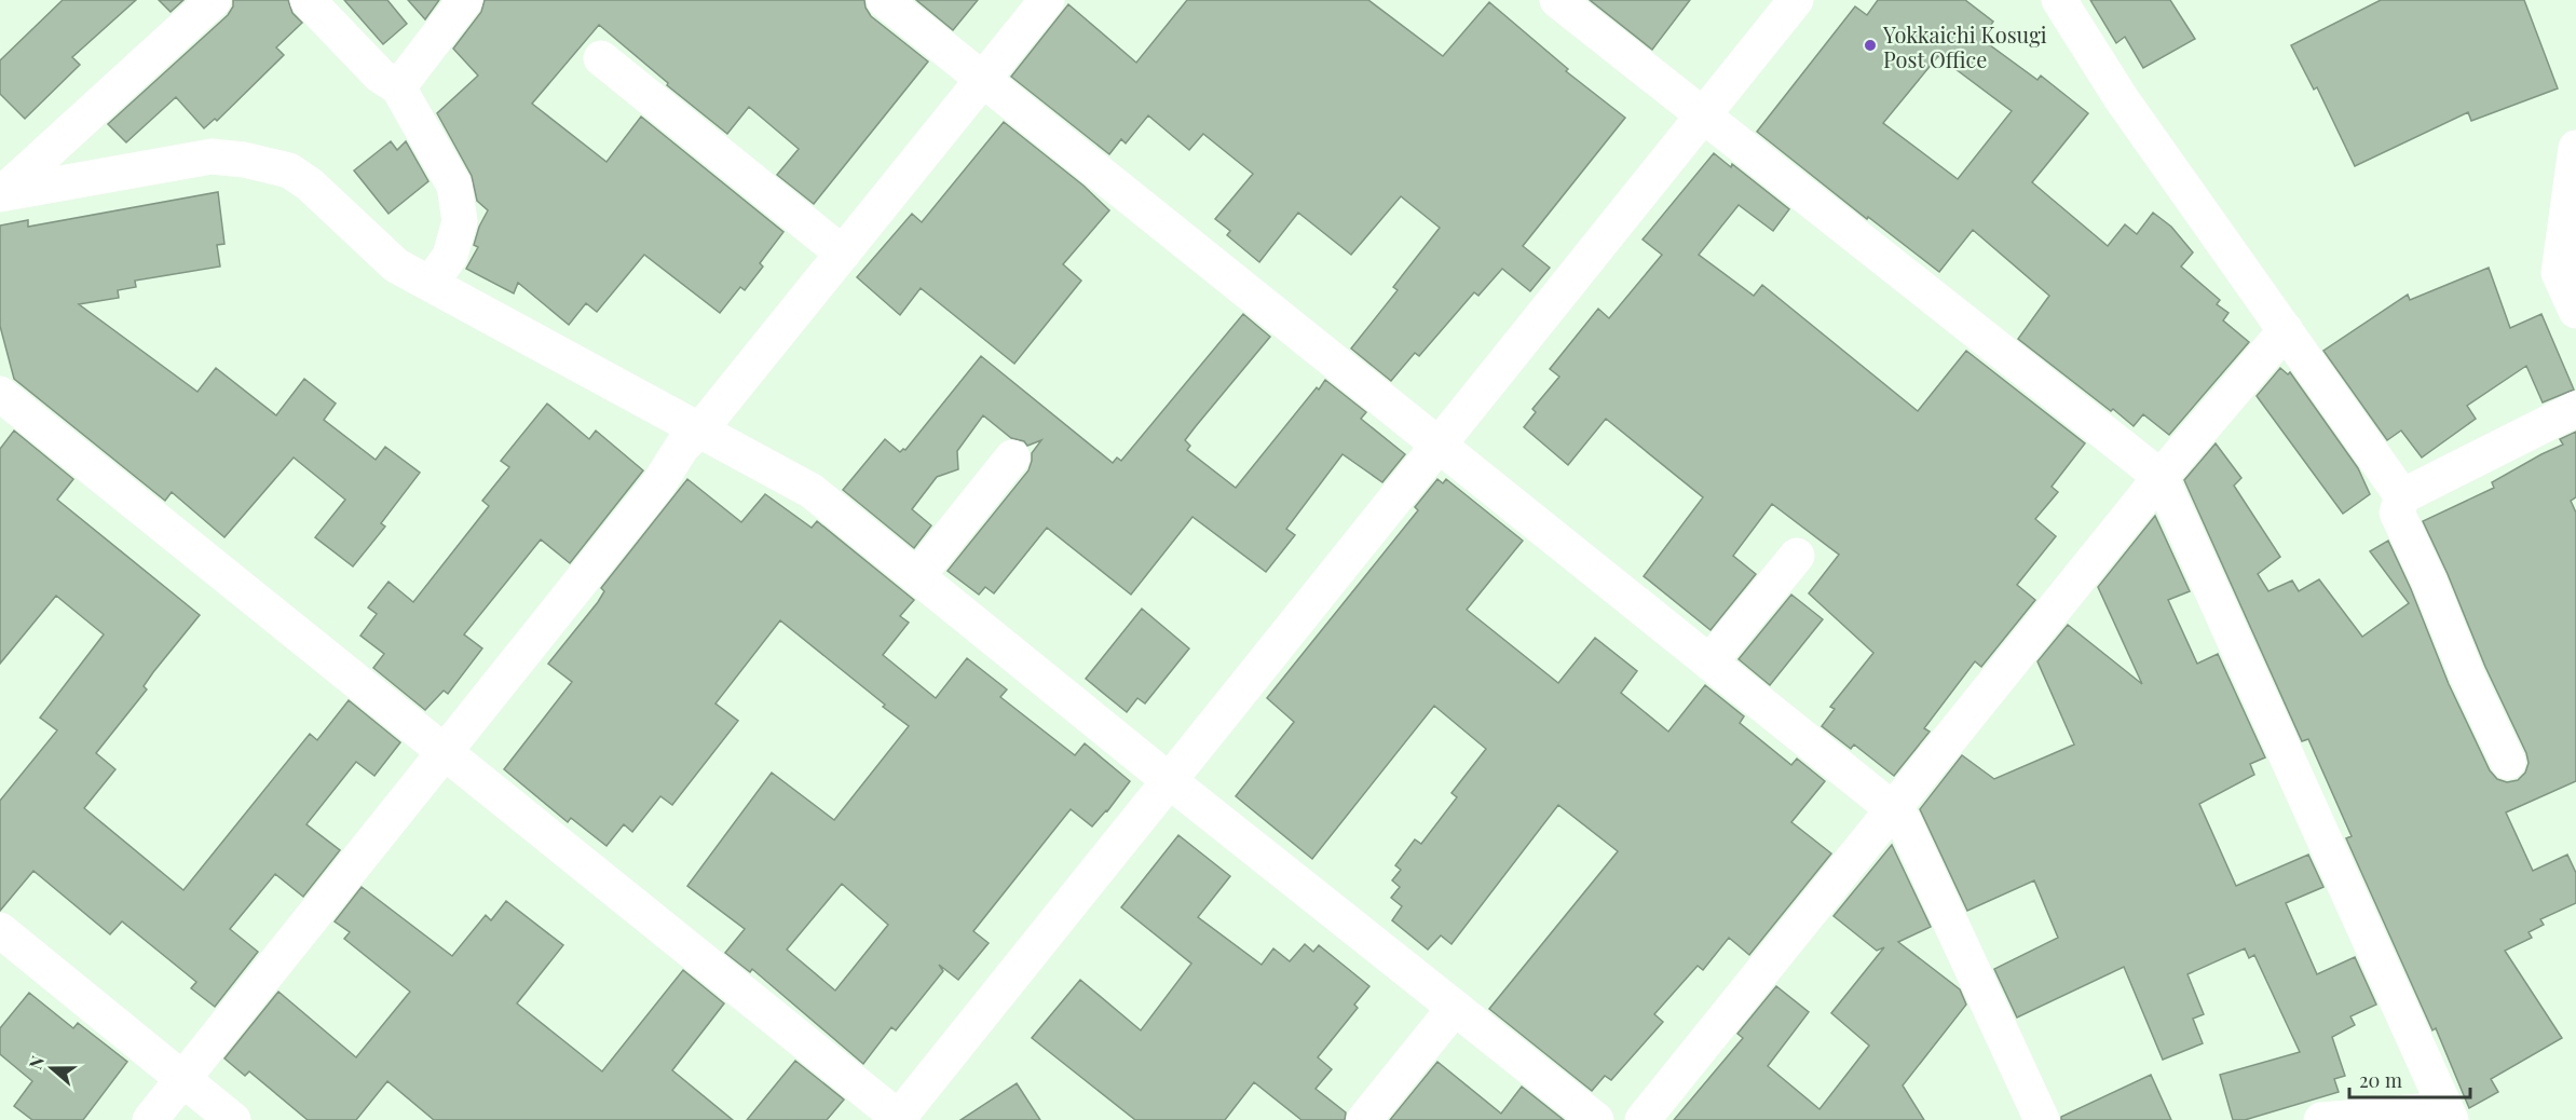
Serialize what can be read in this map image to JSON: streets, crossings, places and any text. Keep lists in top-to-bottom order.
{
  "places": ["Yokkaichi Kosugi Post Office"],
  "scale_bar": "20 m",
  "north": "left"
}
